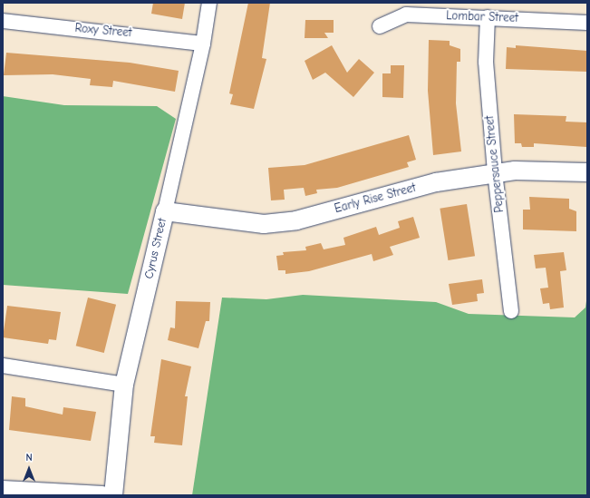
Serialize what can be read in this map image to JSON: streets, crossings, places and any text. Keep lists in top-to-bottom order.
{
  "streets": {
    "street": [
      "Lombar Street",
      "Roxy Street",
      "Peppersauce Street",
      "Early Rise Street",
      "Cyrus Street"
    ]
  },
  "crossings": [
    ["Lombar Street", "Peppersauce Street"],
    ["Roxy Street", "Cyrus Street"],
    ["Peppersauce Street", "Early Rise Street"],
    ["Early Rise Street", "Cyrus Street"]
  ],
  "north": "top"
}
